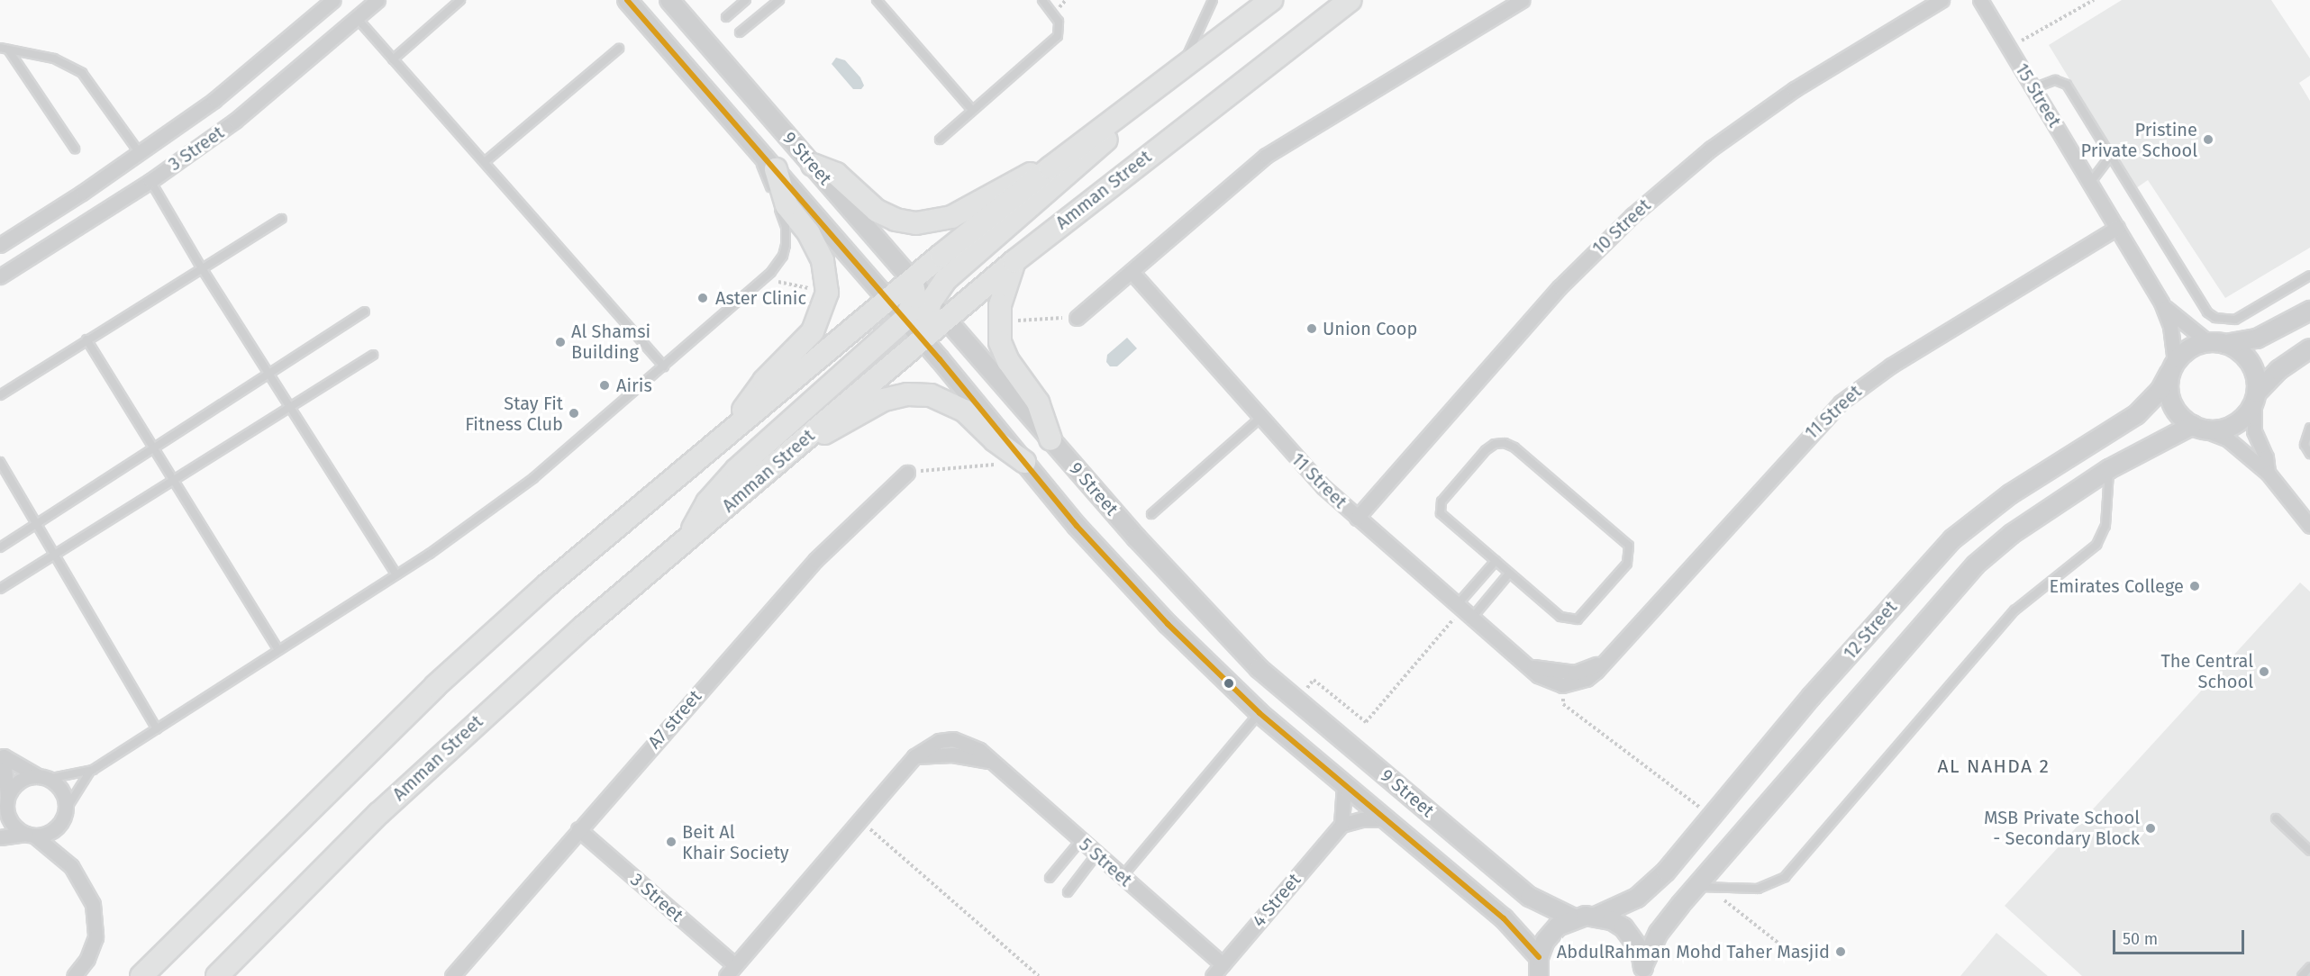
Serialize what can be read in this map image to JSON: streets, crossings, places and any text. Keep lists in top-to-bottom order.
{
  "streets": {
    "main road": ["Amman Street"],
    "street": [
      "15 Street",
      "3 Street",
      "9 Street",
      "10 Street",
      "11 Street",
      "12 Street",
      "A7 street",
      "5 Street",
      "4 Street"
    ]
  },
  "crossings": [
    ["15 Street", "11 Street"],
    ["15 Street", "12 Street"],
    ["3 Street", "A7 street"],
    ["3 Street", "5 Street"],
    ["9 Street", "Amman Street"],
    ["10 Street", "11 Street"],
    ["5 Street", "4 Street"]
  ],
  "districts": ["AL NAHDA 2"],
  "places": [
    "Pristine Private School",
    "Aster Clinic",
    "Union Coop",
    "Al Shamsi Building",
    "Airis",
    "Stay Fit Fitness Club",
    "Emirates College",
    "The Central School",
    "MSB Private School - Secondary Block",
    "Beit Al Khair Society",
    "AbdulRahman Mohd Taher Masjid"
  ],
  "scale_bar": "50 m"
}
